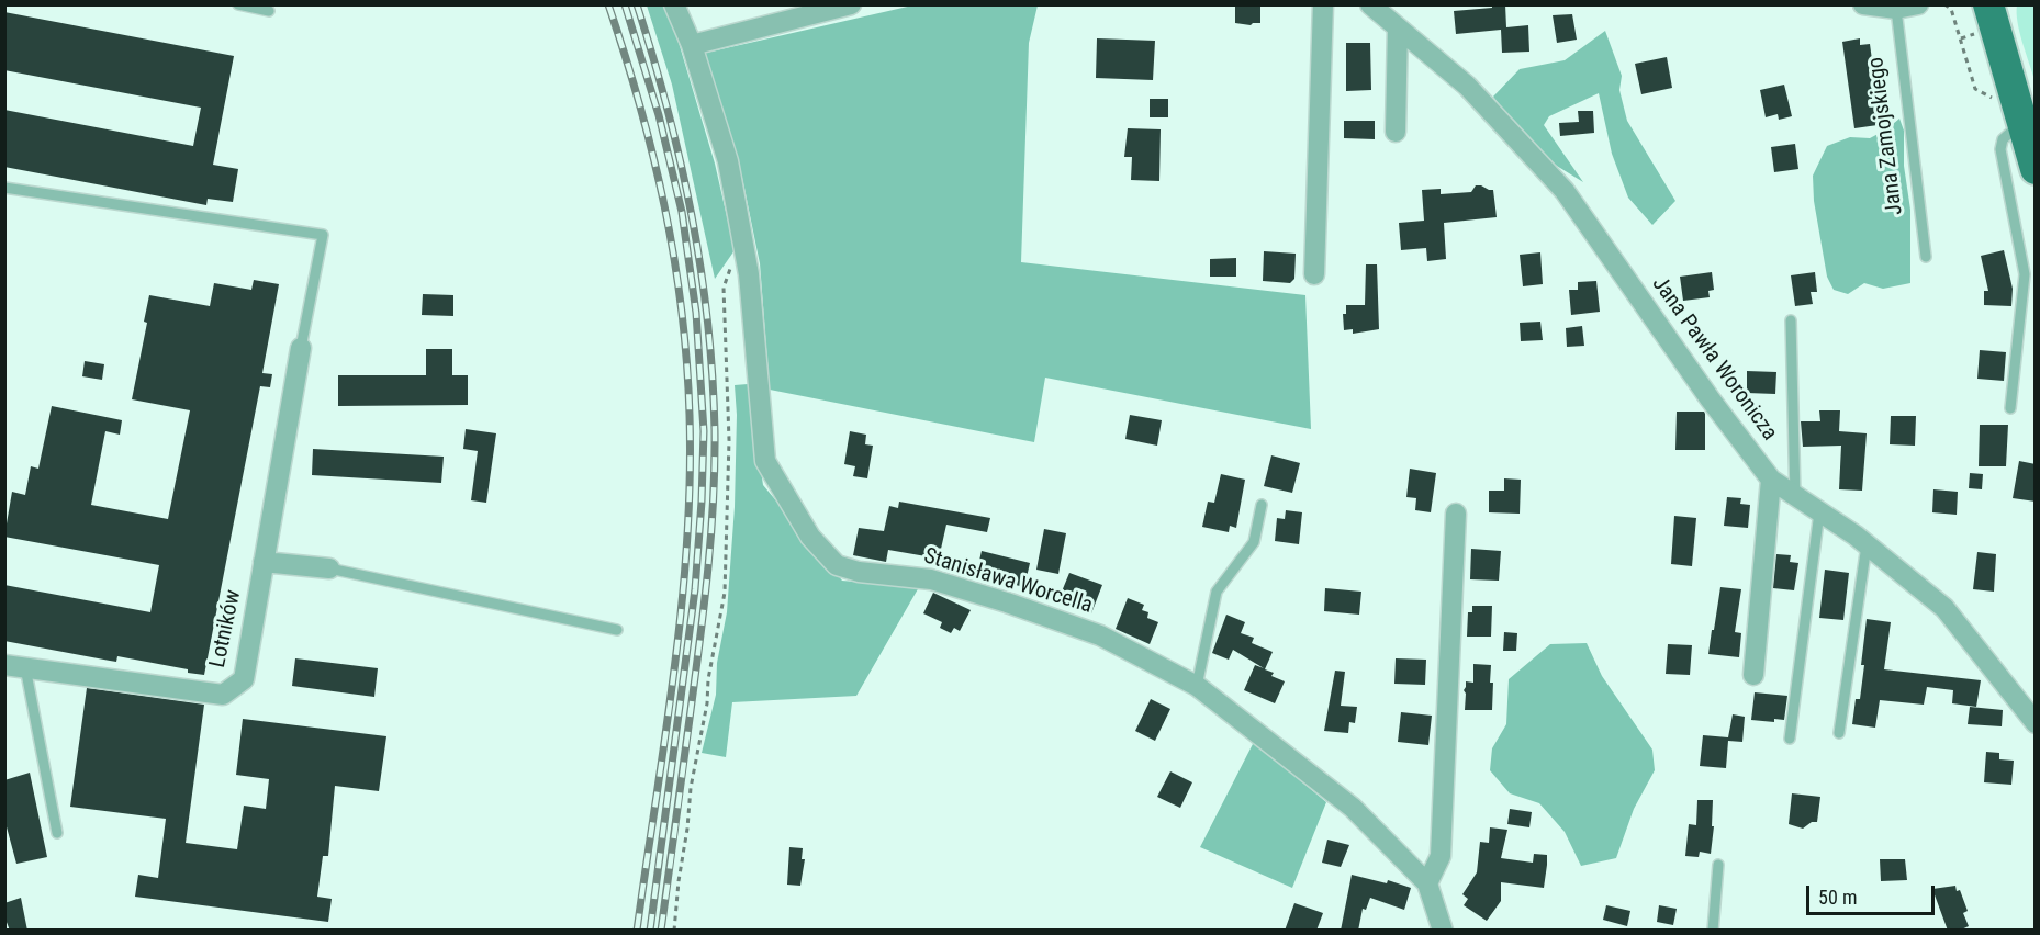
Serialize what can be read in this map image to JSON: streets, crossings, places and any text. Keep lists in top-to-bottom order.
{
  "streets": {
    "street": ["Jana Pawła Woronicza", "Stanisława Worcella", "Lotników"],
    "lane": ["Jana Zamojskiego"]
  },
  "scale_bar": "50 m"
}
